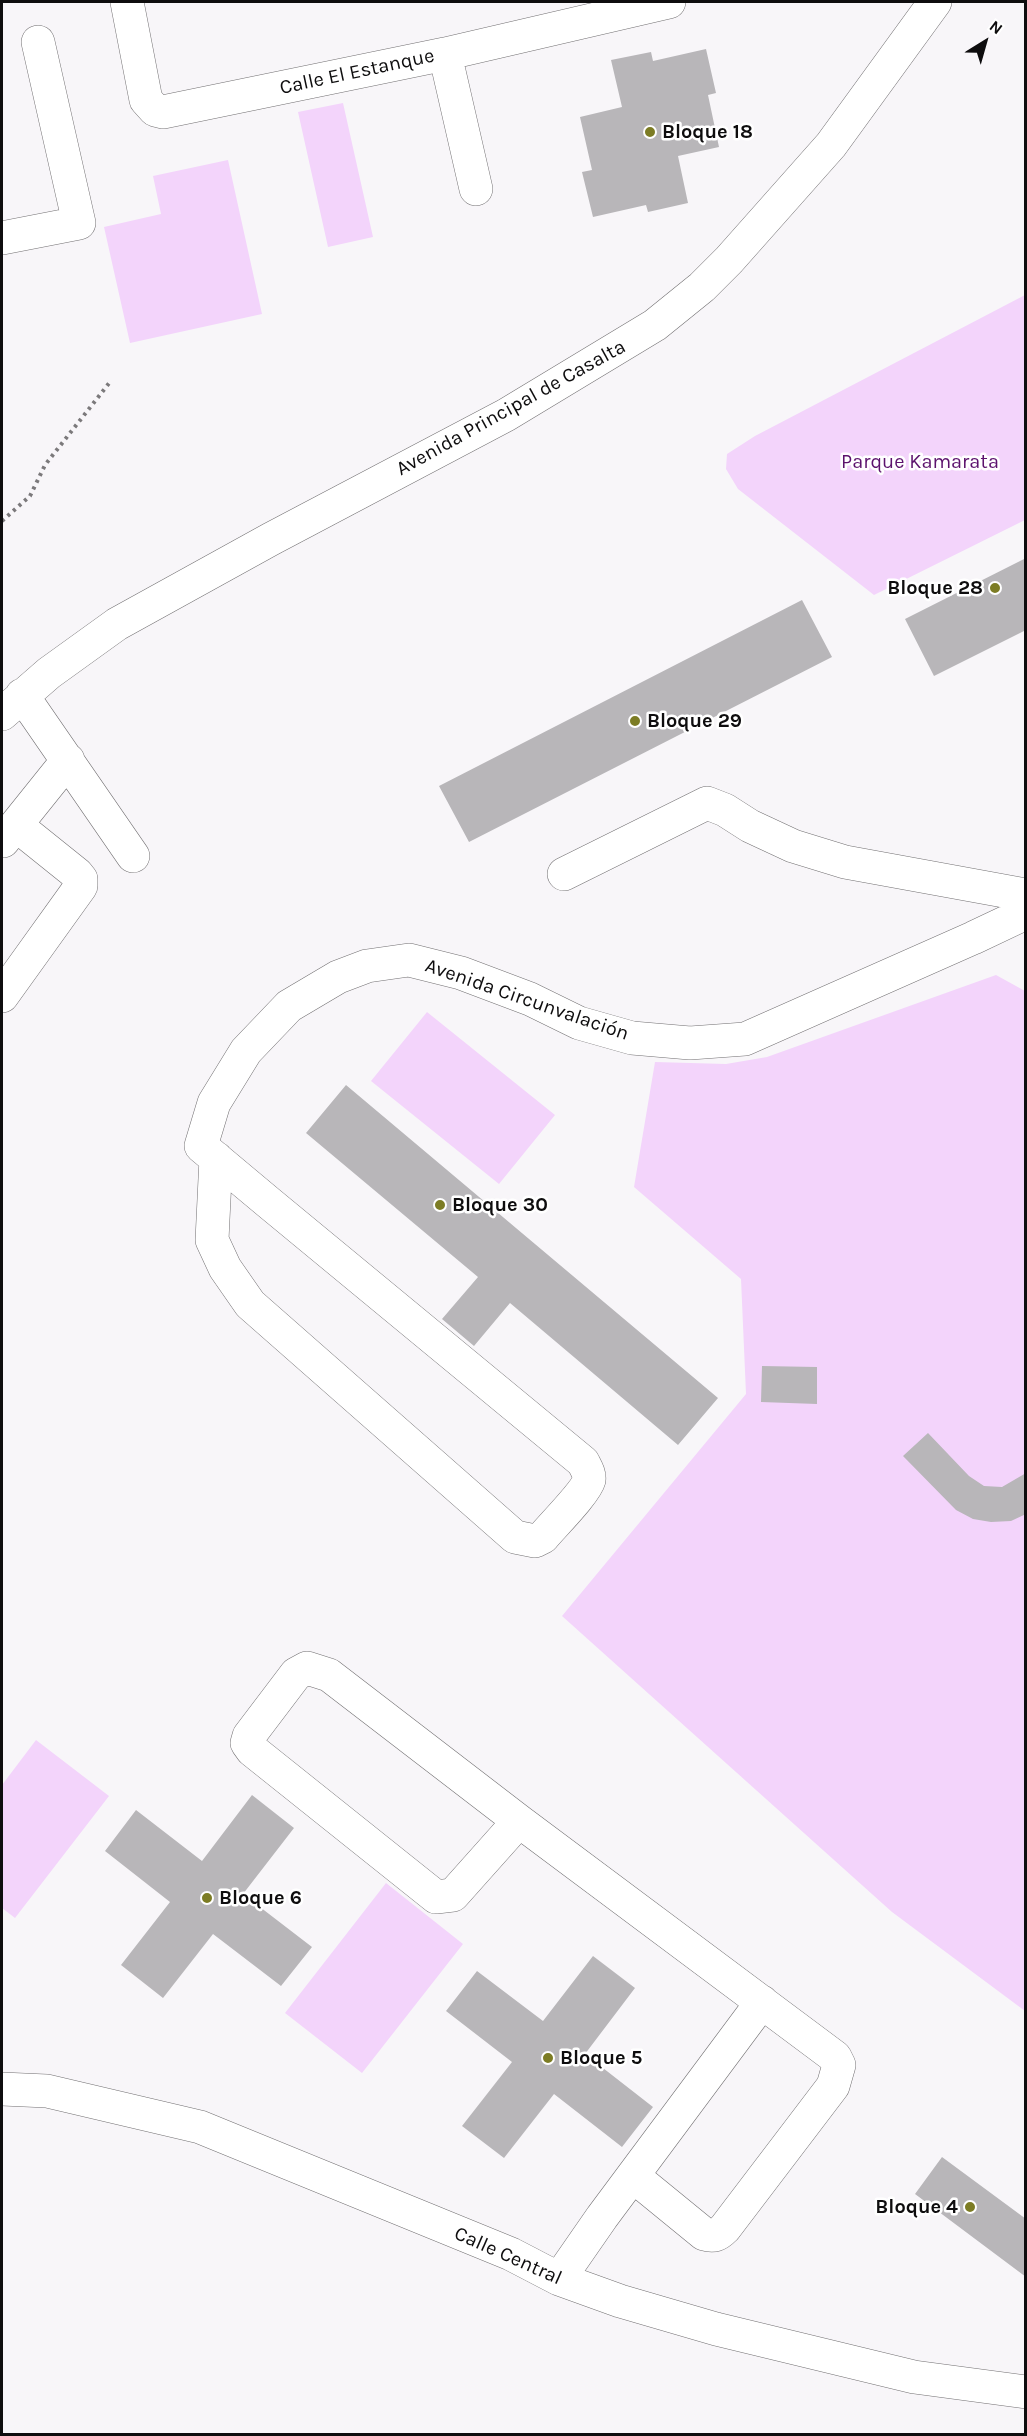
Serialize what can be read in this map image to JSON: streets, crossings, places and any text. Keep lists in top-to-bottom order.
{
  "streets": {
    "street": [
      "Calle El Estanque",
      "Avenida Principal de Casalta",
      "Avenida Circunvalación",
      "Calle Central"
    ]
  },
  "parks": ["Parque Kamarata"],
  "places": [
    "Bloque 18",
    "Bloque 28",
    "Bloque 29",
    "Bloque 30",
    "Bloque 6",
    "Bloque 5",
    "Bloque 4"
  ],
  "north": "top right"
}
